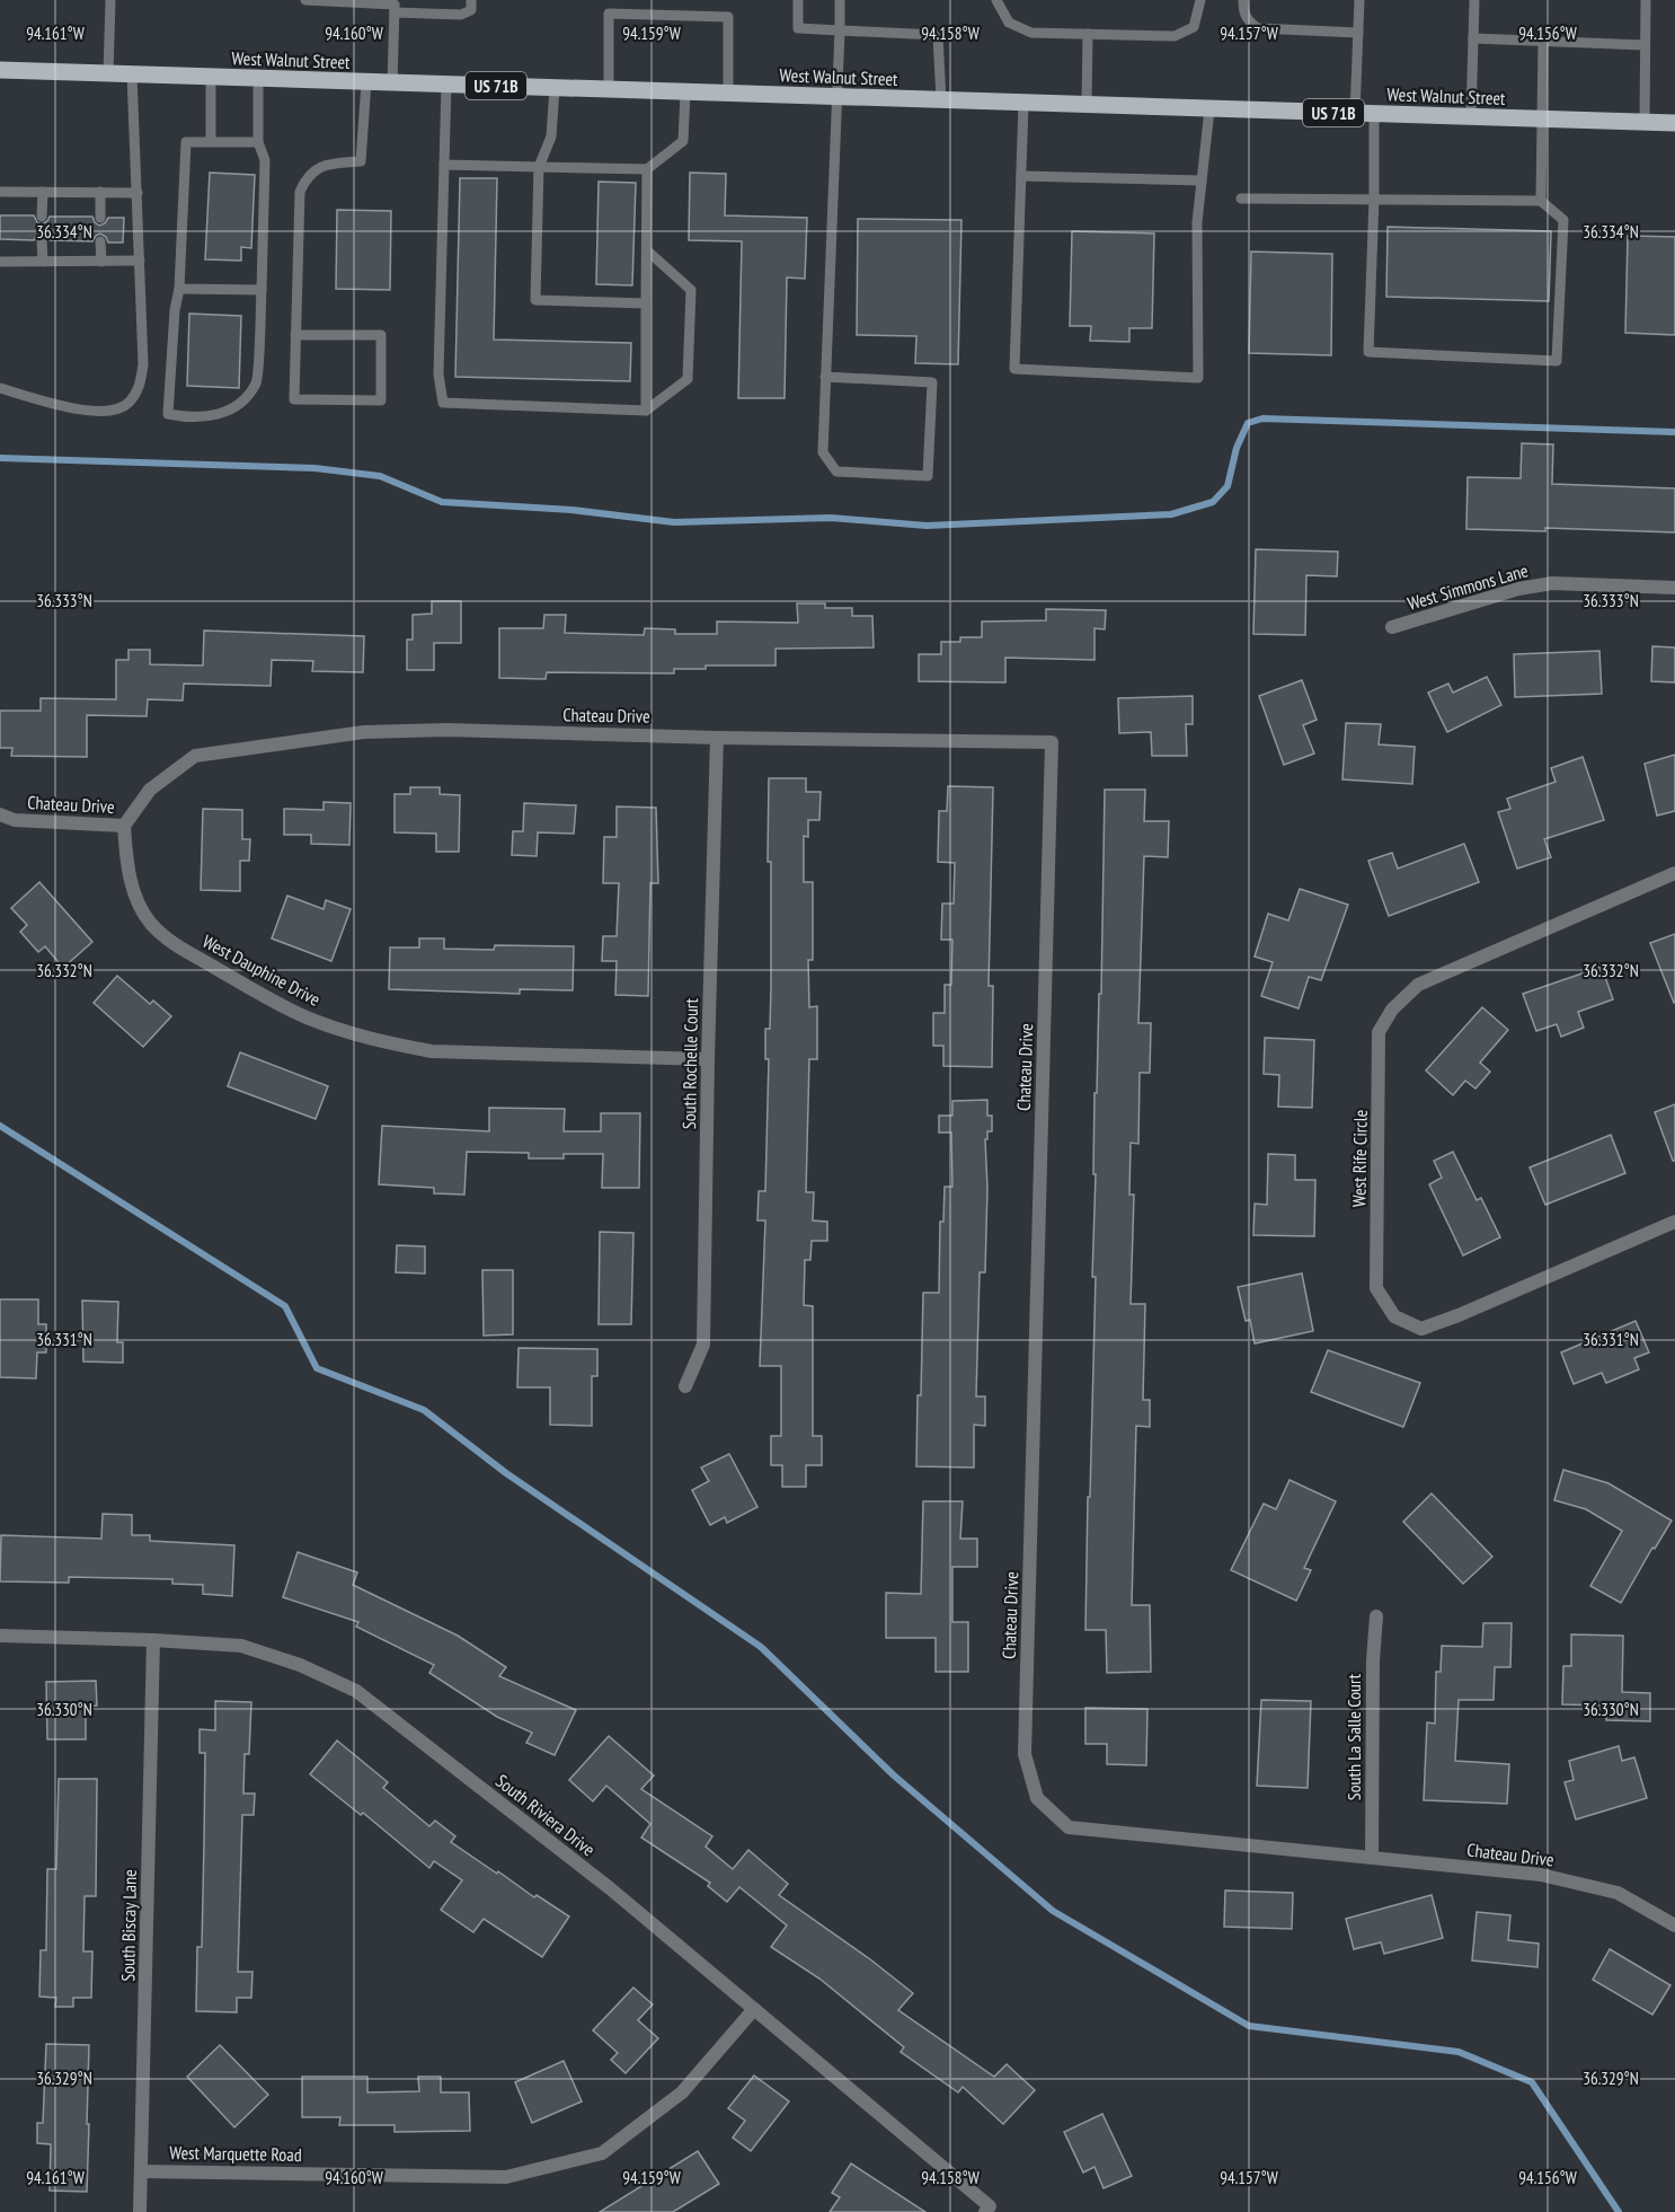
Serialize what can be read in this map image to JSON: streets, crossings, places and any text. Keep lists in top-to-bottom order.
{
  "streets": {
    "main road": ["West Walnut Street", "US 71B"],
    "street": [
      "West Simmons Lane",
      "Chateau Drive",
      "West Dauphine Drive",
      "South Rochelle Court",
      "West Rife Circle",
      "South La Salle Court",
      "South Riviera Drive",
      "South Biscay Lane",
      "West Marquette Road"
    ]
  },
  "crossings": [
    ["Chateau Drive", "West Dauphine Drive"],
    ["Chateau Drive", "South Rochelle Court"],
    ["Chateau Drive", "South La Salle Court"],
    ["West Dauphine Drive", "South Rochelle Court"],
    ["South Riviera Drive", "South Biscay Lane"],
    ["South Riviera Drive", "West Marquette Road"],
    ["South Biscay Lane", "West Marquette Road"]
  ],
  "coordinates": [
    "94.161°W",
    "94.160°W",
    "94.159°W",
    "94.158°W",
    "94.157°W",
    "94.156°W",
    "36.334°N",
    "36.333°N",
    "36.332°N",
    "36.331°N",
    "36.330°N",
    "36.329°N"
  ]
}
